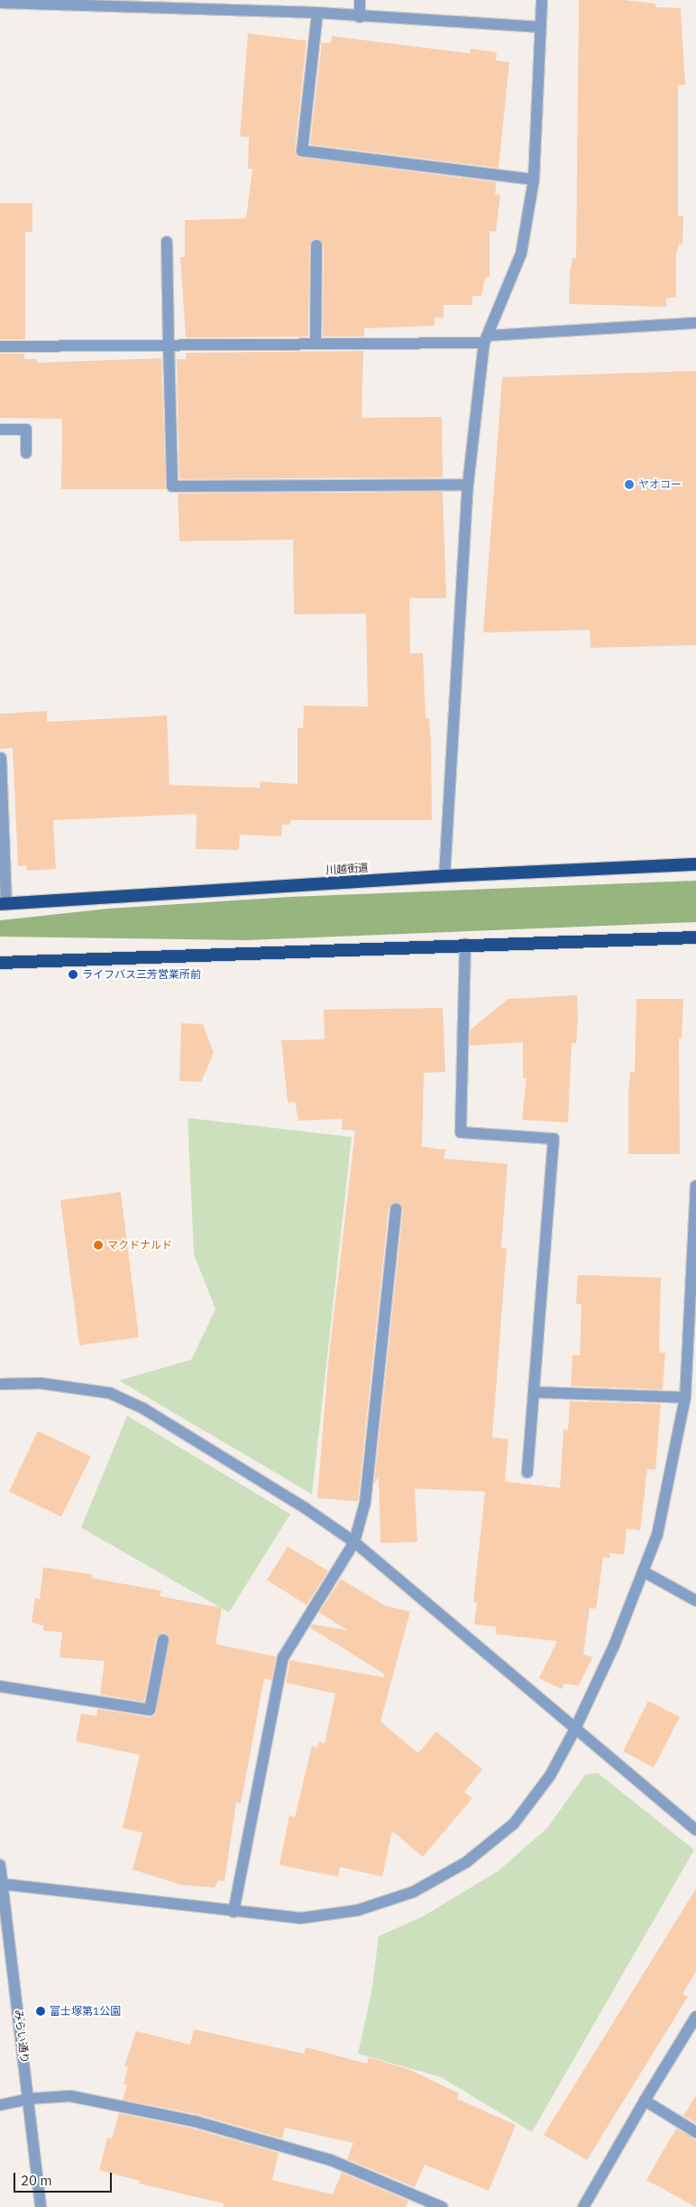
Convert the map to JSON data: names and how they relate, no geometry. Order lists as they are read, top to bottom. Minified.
{"streets":{"highway":["川越街道"],"street":["みらい通り"]},"places":["ヤオコー","ライフバス三芳営業所前","マクドナルド","富士塚第1公園"],"scale_bar":"20 m"}
